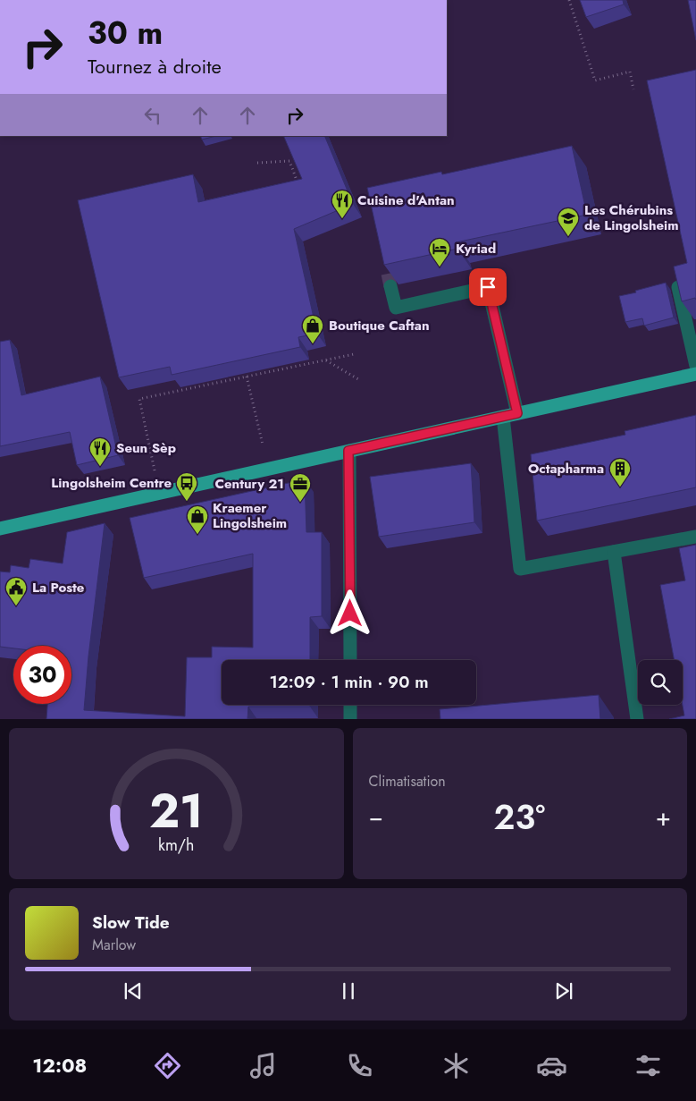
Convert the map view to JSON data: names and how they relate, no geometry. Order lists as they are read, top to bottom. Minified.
{"places":{"restaurant":["Cuisine d'Antan","Seun Sèp"],"school or university":["Les Chérubins de Lingolsheim"],"hotel":["Kyriad"],"shop":["Boutique Caftan","Kraemer Lingolsheim"],"building":["Octapharma"],"bus stop":["Lingolsheim Centre"],"office":["Century 21"],"public building":["La Poste"]},"page":{"turn":["30 m","Tournez à droite"],"limit":"30","trip":"12:09 · 1 min · 90 m","tile":"Climatisation","heat":["−","23°","+"],"song":["Slow Tide","Marlow"],"tabs":"12:08","gauge":["21","km/h"]}}
